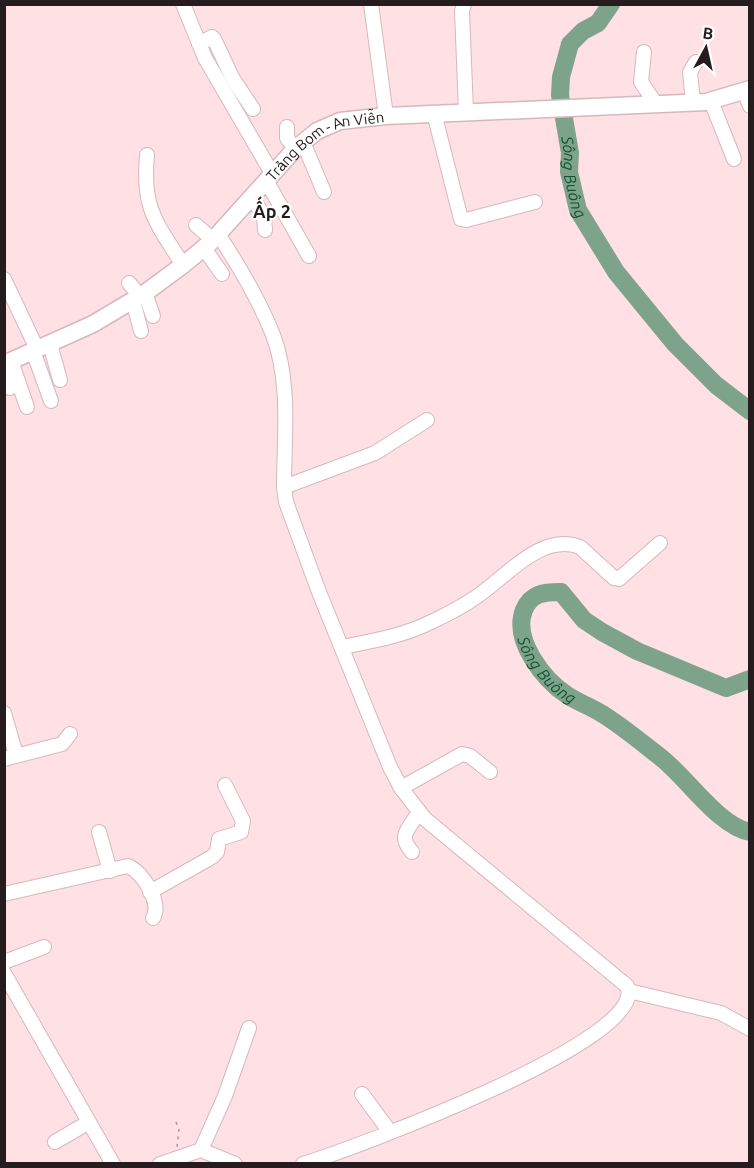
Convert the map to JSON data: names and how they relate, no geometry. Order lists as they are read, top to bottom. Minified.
{"streets":{"main road":["Trảng Bom - An Viễn"]},"districts":["Ấp 2"],"water":["Sông Buông"],"north":"top"}
